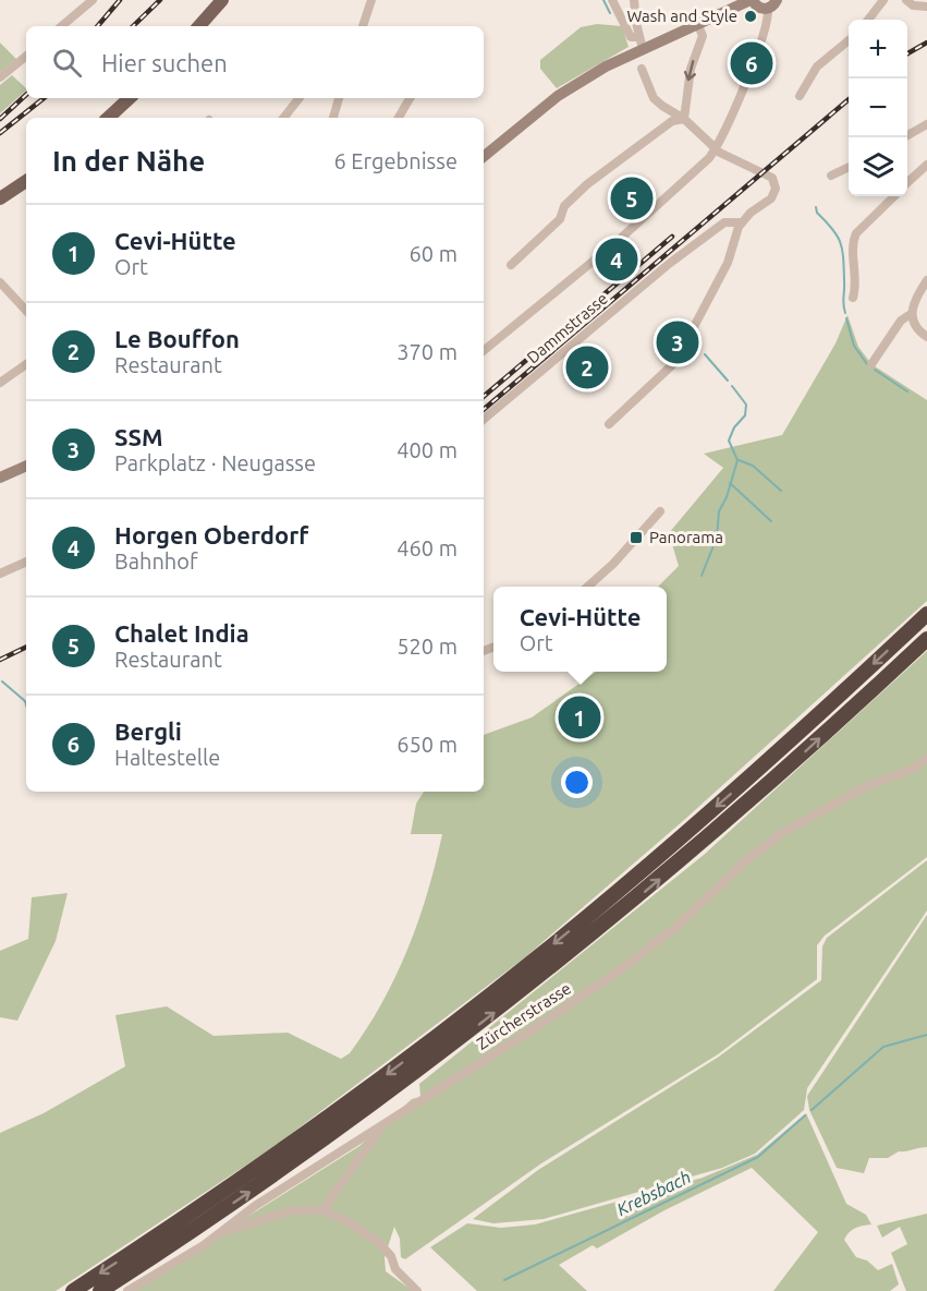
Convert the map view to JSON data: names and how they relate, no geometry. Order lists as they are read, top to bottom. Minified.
{"streets":{"street":["Dammstrasse","Zürcherstrasse"]},"water":["Krebsbach"],"places":{"other":["Wash and Style"],"transit":["Panorama"]},"page":{"map_buttons":["+","−"],"search":"Hier suchen","pins":["6","5","4","3","2","1"],"heading":["In der Nähe","6 Ergebnisse"],"list":[{"mark":"1","name":"Cevi-Hütte","note":"Ort","value":"60 m"},{"mark":"2","name":"Le Bouffon","note":"Restaurant","value":"370 m"},{"mark":"3","name":"SSM","note":"Parkplatz · Neugasse","value":"400 m"},{"mark":"4","name":"Horgen Oberdorf","note":"Bahnhof","value":"460 m"},{"mark":"5","name":"Chalet India","note":"Restaurant","value":"520 m"},{"mark":"6","name":"Bergli","note":"Haltestelle","value":"650 m"}],"popup":["Cevi-Hütte","Ort"]}}
